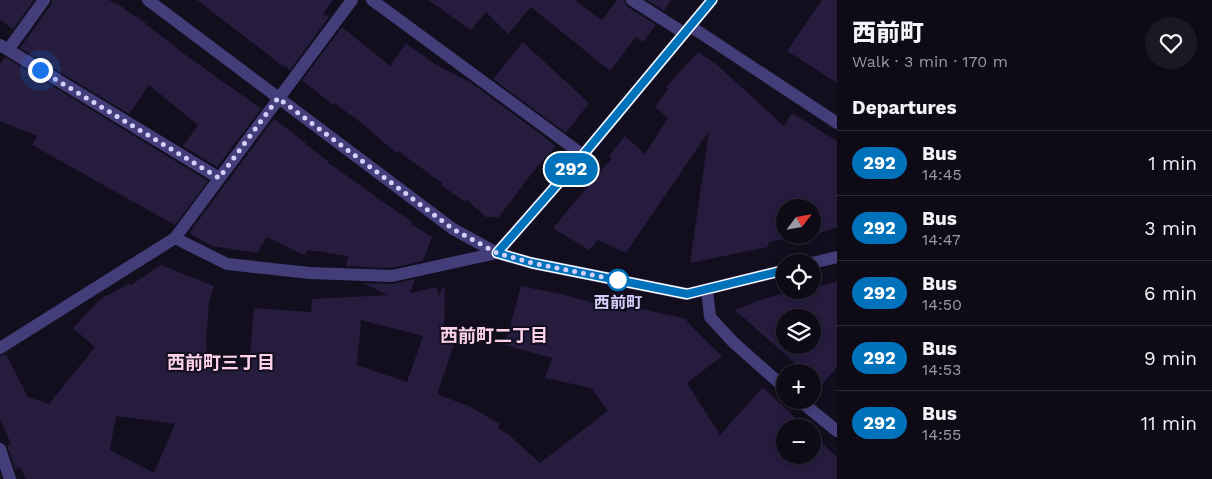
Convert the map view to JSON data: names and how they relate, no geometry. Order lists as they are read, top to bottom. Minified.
{"districts":["西前町二丁目","西前町三丁目"],"places":["西前町"],"lines":["bus line 292"],"north":"top right","page":{"on_map":"292","heading":[["西前町","Walk · 3 min · 170 m"],"Departures"],"list":[{"mark":"292","name":"Bus","note":"14:45","value":"1 min"},{"mark":"292","name":"Bus","note":"14:47","value":"3 min"},{"mark":"292","name":"Bus","note":"14:50","value":"6 min"},{"mark":"292","name":"Bus","note":"14:53","value":"9 min"},{"mark":"292","name":"Bus","note":"14:55","value":"11 min"}],"map_buttons":["+","−"]}}
